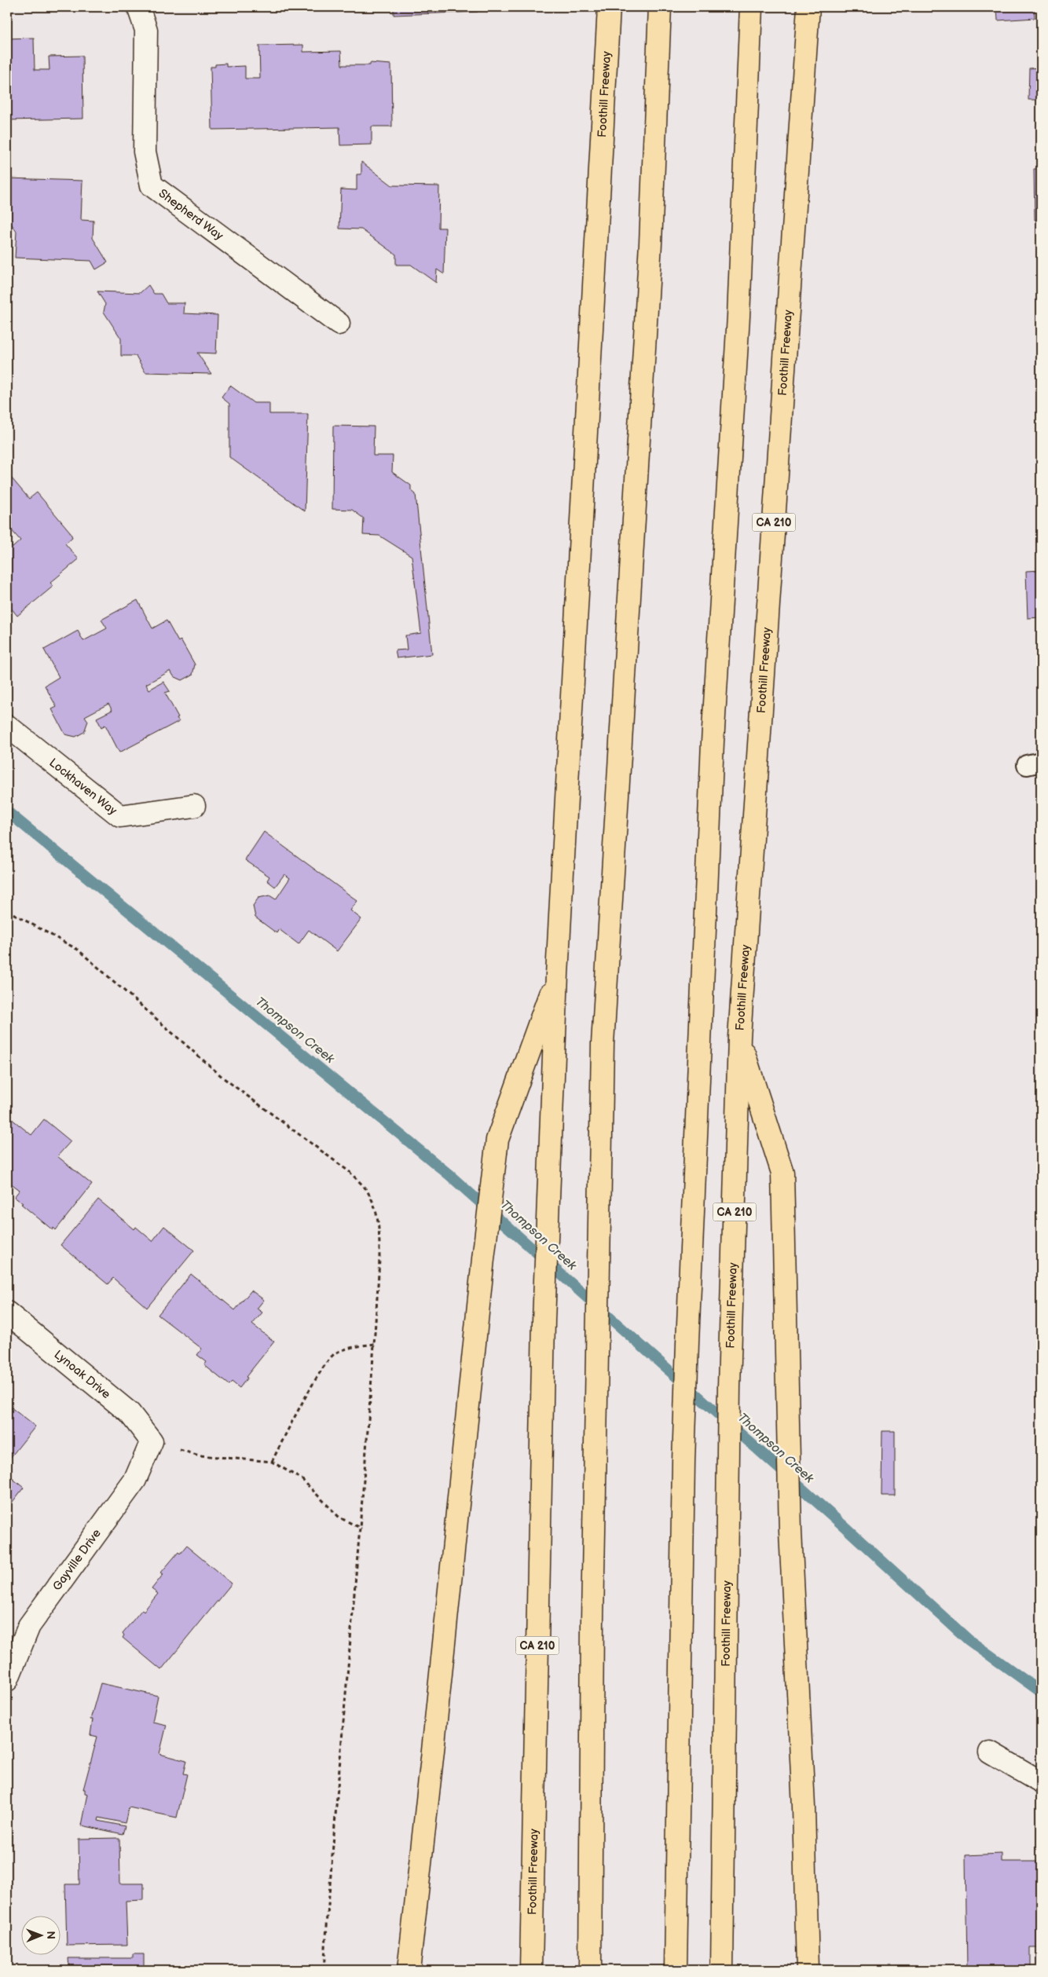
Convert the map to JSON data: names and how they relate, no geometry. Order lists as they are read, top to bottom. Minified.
{"streets":{"highway":["Foothill Freeway","CA 210"],"street":["Shepherd Way","Lockhaven Way","Lynoak Drive","Gayville Drive"]},"crossings":[["Lynoak Drive","Gayville Drive"]],"water":["Thompson Creek"],"north":"right"}
